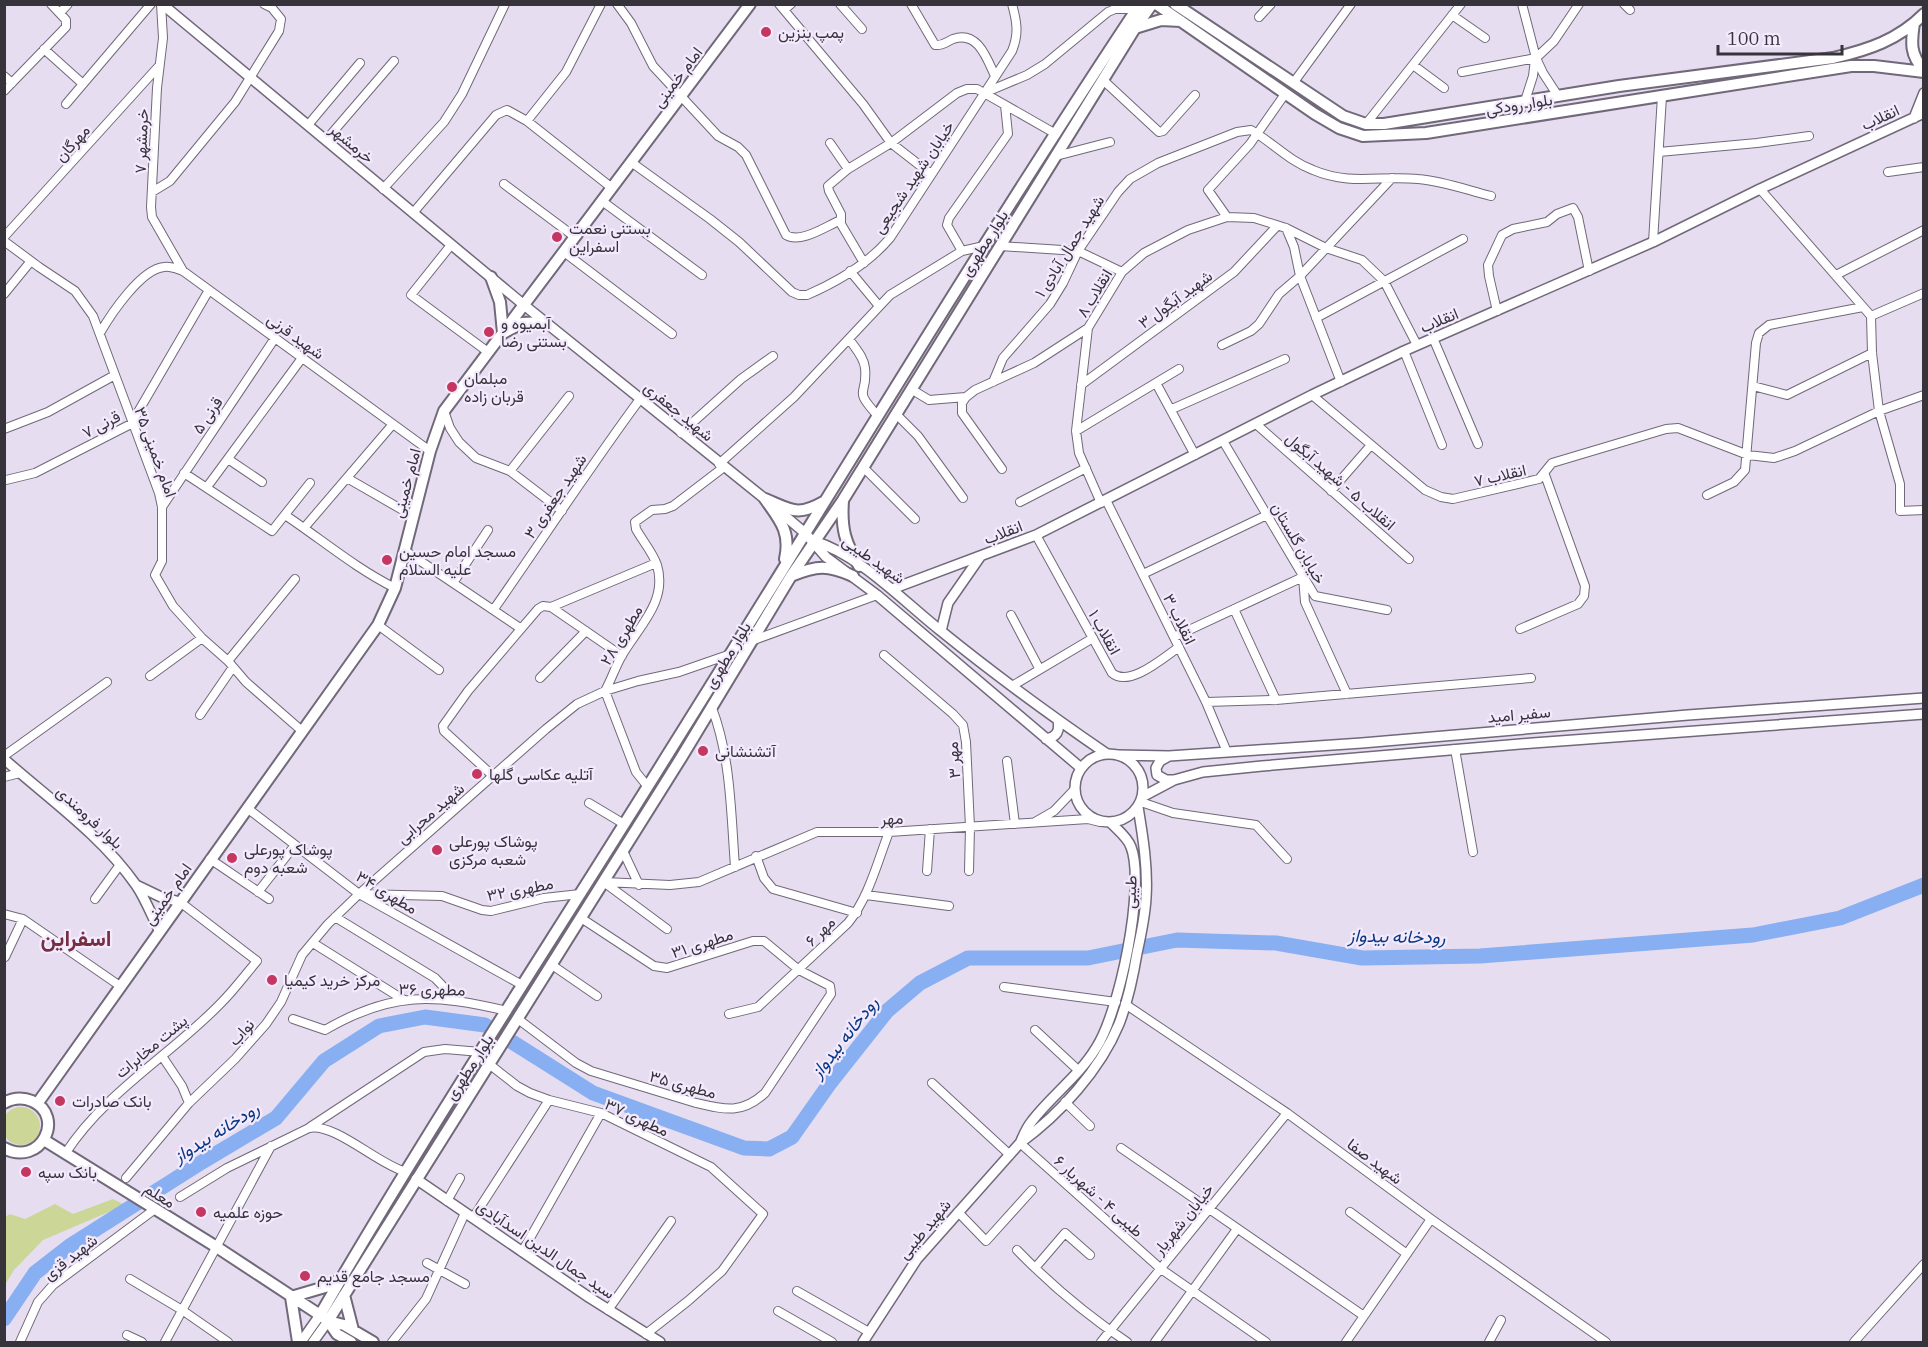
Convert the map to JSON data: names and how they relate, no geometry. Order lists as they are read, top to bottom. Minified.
{"streets":{"main road":["امام خمینی","بلوار رودکی","بلوار مطهری","معلم"],"street":["انقلاب","خرمشهر ۷","مهرگان","خرمشهر","خیابان شهید شجیعی","شهید جمال آبادی ۱","انقلاب ۸","شهید آبگول ۳","شهید قرنی","شهید جعفری","قرنی ۵","قرنی ۷","امام خمینی ۳۵","انقلاب ۷","انقلاب ۵ - شهید آبگول","شهید جعفری ۳","خیابان گلستان","شهید طیبی","انقلاب ۳","انقلاب ۱","مطهری ۲۸","سفیر امید","مهر ۳","شهید محرابی","بلوار فرومندی","مهر","مطهری ۳۲","مطهری ۳۴","طیبی","مهر ۶","مطهری ۳۱","مطهری ۳۶","نواب","پشت مخابرات","مطهری ۳۵","مطهری ۳۷","شهید صفا","طیبی ۴ - شهریار ۶","خیابان شهریار","سید جمال الدین اسدآبادی","شهید قزی"]},"crossings":[["امام خمینی","خرمشهر"],["امام خمینی","خیابان شهید شجیعی"],["امام خمینی","شهید قرنی"],["امام خمینی","شهید جعفری"],["امام خمینی","امام خمینی ۳۵"],["امام خمینی","مطهری ۳۴"],["امام خمینی","پشت مخابرات"],["بلوار رودکی","بلوار مطهری"],["انقلاب","انقلاب ۸"],["انقلاب","انقلاب ۷"],["انقلاب","انقلاب ۵ - شهید آبگول"],["انقلاب","خیابان گلستان"],["انقلاب","شهید طیبی"],["انقلاب","انقلاب ۳"],["انقلاب","انقلاب ۱"],["خرمشهر ۷","مهرگان"],["خرمشهر ۷","خرمشهر"],["خرمشهر ۷","شهید قرنی"],["مهرگان","امام خمینی ۳۵"],["خرمشهر","شهید جعفری"],["بلوار مطهری","شهید جعفری"],["بلوار مطهری","شهید طیبی"],["بلوار مطهری","مطهری ۲۸"],["بلوار مطهری","شهید محرابی"],["بلوار مطهری","مهر"],["بلوار مطهری","مطهری ۳۲"],["بلوار مطهری","مطهری ۳۴"],["بلوار مطهری","مطهری ۳۱"],["بلوار مطهری","مطهری ۳۶"],["بلوار مطهری","مطهری ۳۵"],["بلوار مطهری","مطهری ۳۷"],["بلوار مطهری","معلم"],["بلوار مطهری","سید جمال الدین اسدآبادی"],["انقلاب ۸","شهید آبگول ۳"],["انقلاب ۸","انقلاب ۳"],["شهید قرنی","قرنی ۵"],["شهید قرنی","قرنی ۷"],["شهید جعفری","شهید جعفری ۳"],["شهید جعفری","شهید طیبی"],["شهید جعفری","مطهری ۲۸"],["قرنی ۵","امام خمینی ۳۵"],["قرنی ۷","امام خمینی ۳۵"],["شهید طیبی","سفیر امید"],["شهید طیبی","مهر"],["شهید طیبی","طیبی"],["شهید طیبی","شهید صفا"],["شهید طیبی","طیبی ۴ - شهریار ۶"],["انقلاب ۳","انقلاب ۱"],["انقلاب ۳","سفیر امید"],["مطهری ۲۸","شهید محرابی"],["سفیر امید","مهر"],["سفیر امید","طیبی"],["مهر ۳","مهر"],["شهید محرابی","مطهری ۳۲"],["شهید محرابی","مطهری ۳۴"],["شهید محرابی","نواب"],["مهر","طیبی"],["مهر","مهر ۶"],["مطهری ۳۲","مطهری ۳۴"],["مطهری ۳۲","نواب"],["مطهری ۳۴","نواب"],["مهر ۶","مطهری ۳۱"],["مهر ۶","مطهری ۳۵"],["مطهری ۳۱","مطهری ۳۵"],["پشت مخابرات","معلم"],["مطهری ۳۷","سید جمال الدین اسدآبادی"],["شهید صفا","خیابان شهریار"],["معلم","شهید قزی"],["طیبی ۴ - شهریار ۶","خیابان شهریار"]],"districts":["اسفراین"],"water":["رودخانه بیدواز"],"places":["پمپ بنزین","بستنی نعمت اسفراین","آبمیوه و بستنی رضا","مبلمان قربان زاده","مسجد امام حسین علیه السلام","آتشنشانی","آتلیه عکاسی گلها","پوشاک پورعلی شعبه مرکزی","پوشاک پورعلی شعبه دوم","مرکز خرید کیمیا","بانک صادرات","بانک سپه","حوزه علمیه","مسجد جامع قدیم"],"scale_bar":"100 m"}
